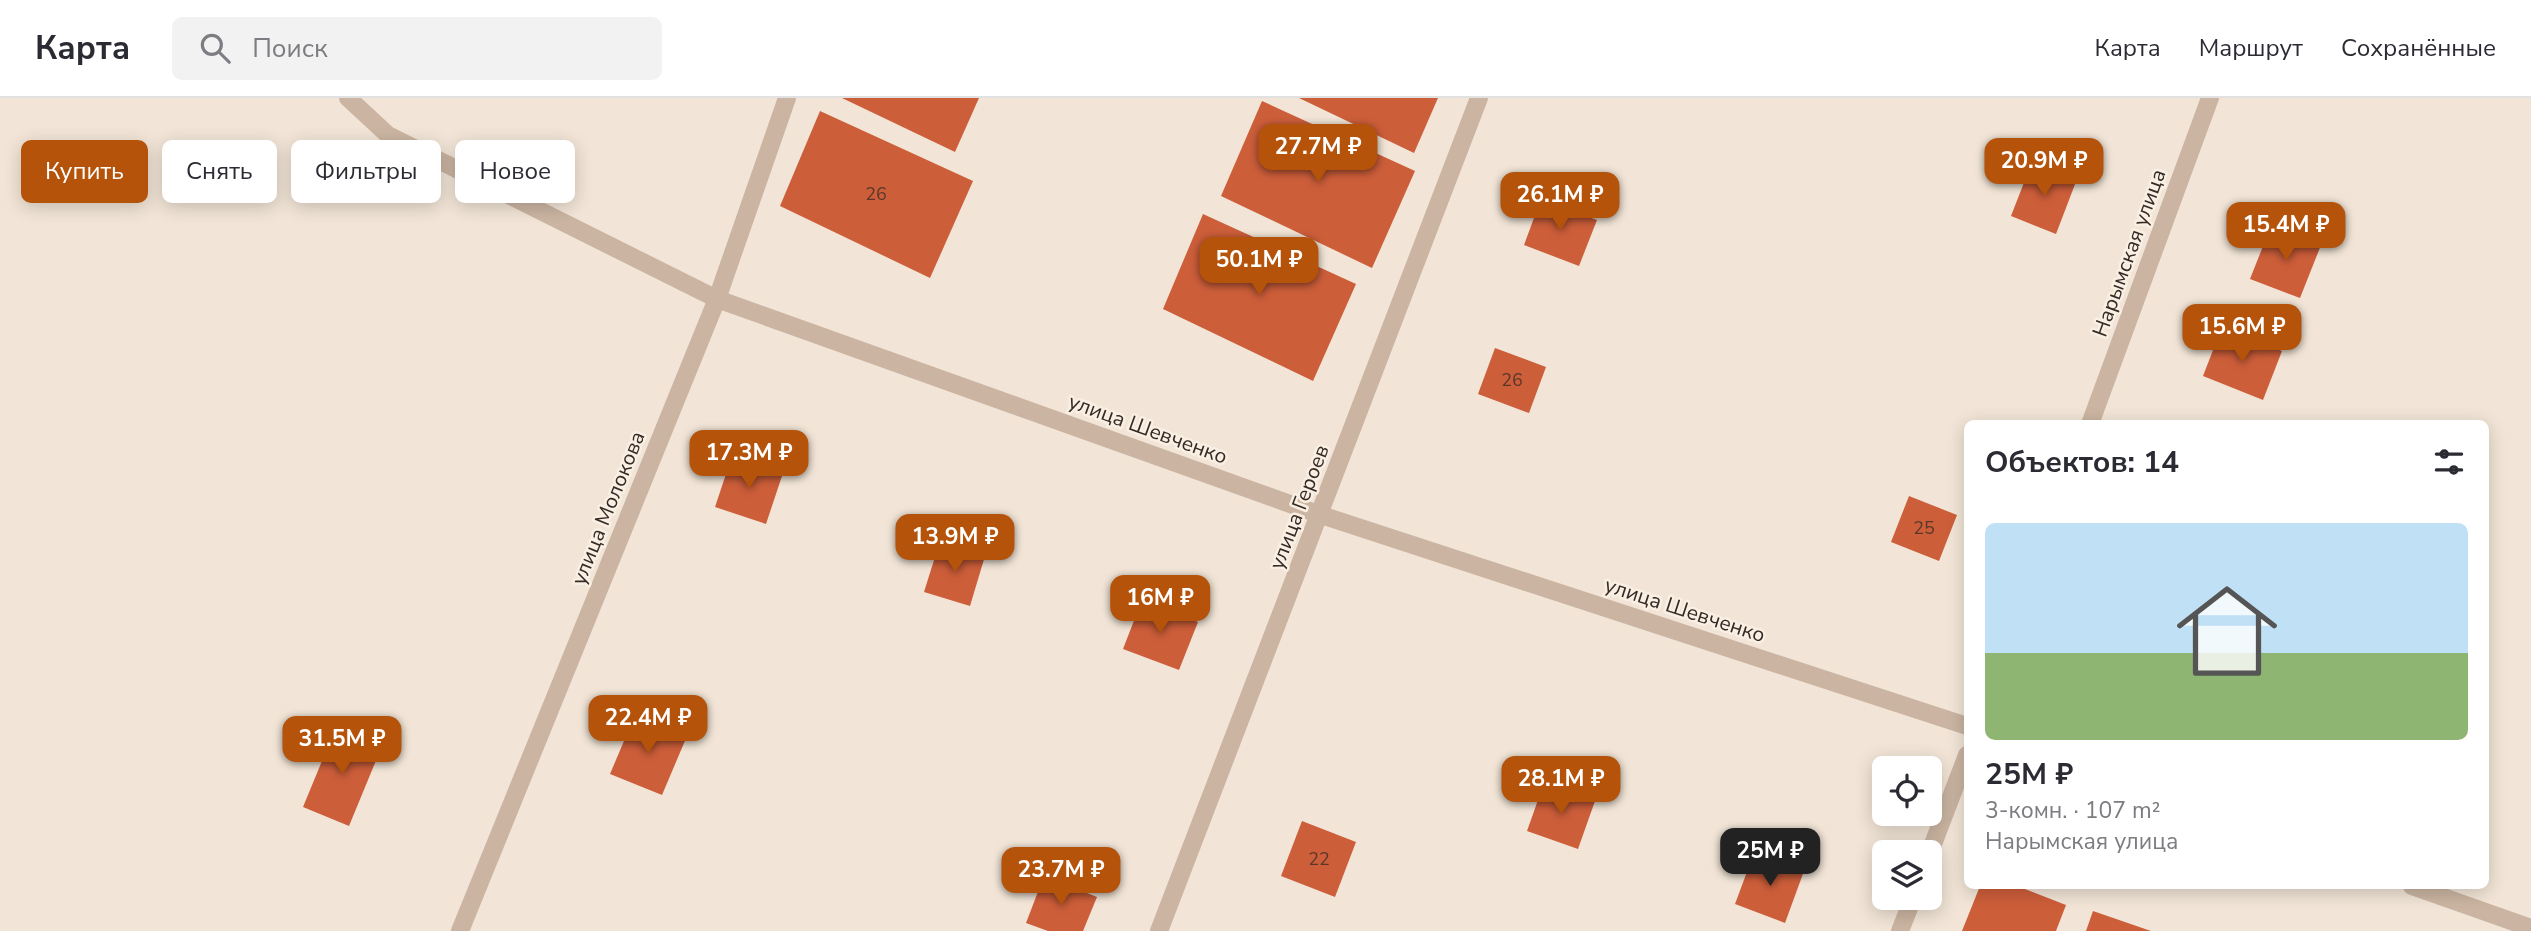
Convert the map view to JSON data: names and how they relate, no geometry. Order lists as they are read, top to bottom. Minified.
{"streets":{"street":["Нарымская улица","улица Шевченко","улица Героев","улица Молокова"]},"crossings":[["улица Шевченко","улица Героев"],["улица Шевченко","улица Молокова"]],"house_numbers":["26","26","25","22"],"page":{"header":"Карта","search":"Поиск","nav":["Карта","Маршрут","Сохранённые"],"price":["27.7M ₽","20.9M ₽","26.1M ₽","15.4M ₽","50.1M ₽","15.6M ₽","17.3M ₽","13.9M ₽","16M ₽","22.4M ₽","31.5M ₽","28.1M ₽","25M ₽","23.7M ₽"],"chip":["Купить","Снять","Фильтры","Новое"],"heading":"Объектов: 14","list":[{"name":"25M ₽","note":"3-комн. · 107 m² · Нарымская улица"}]}}
